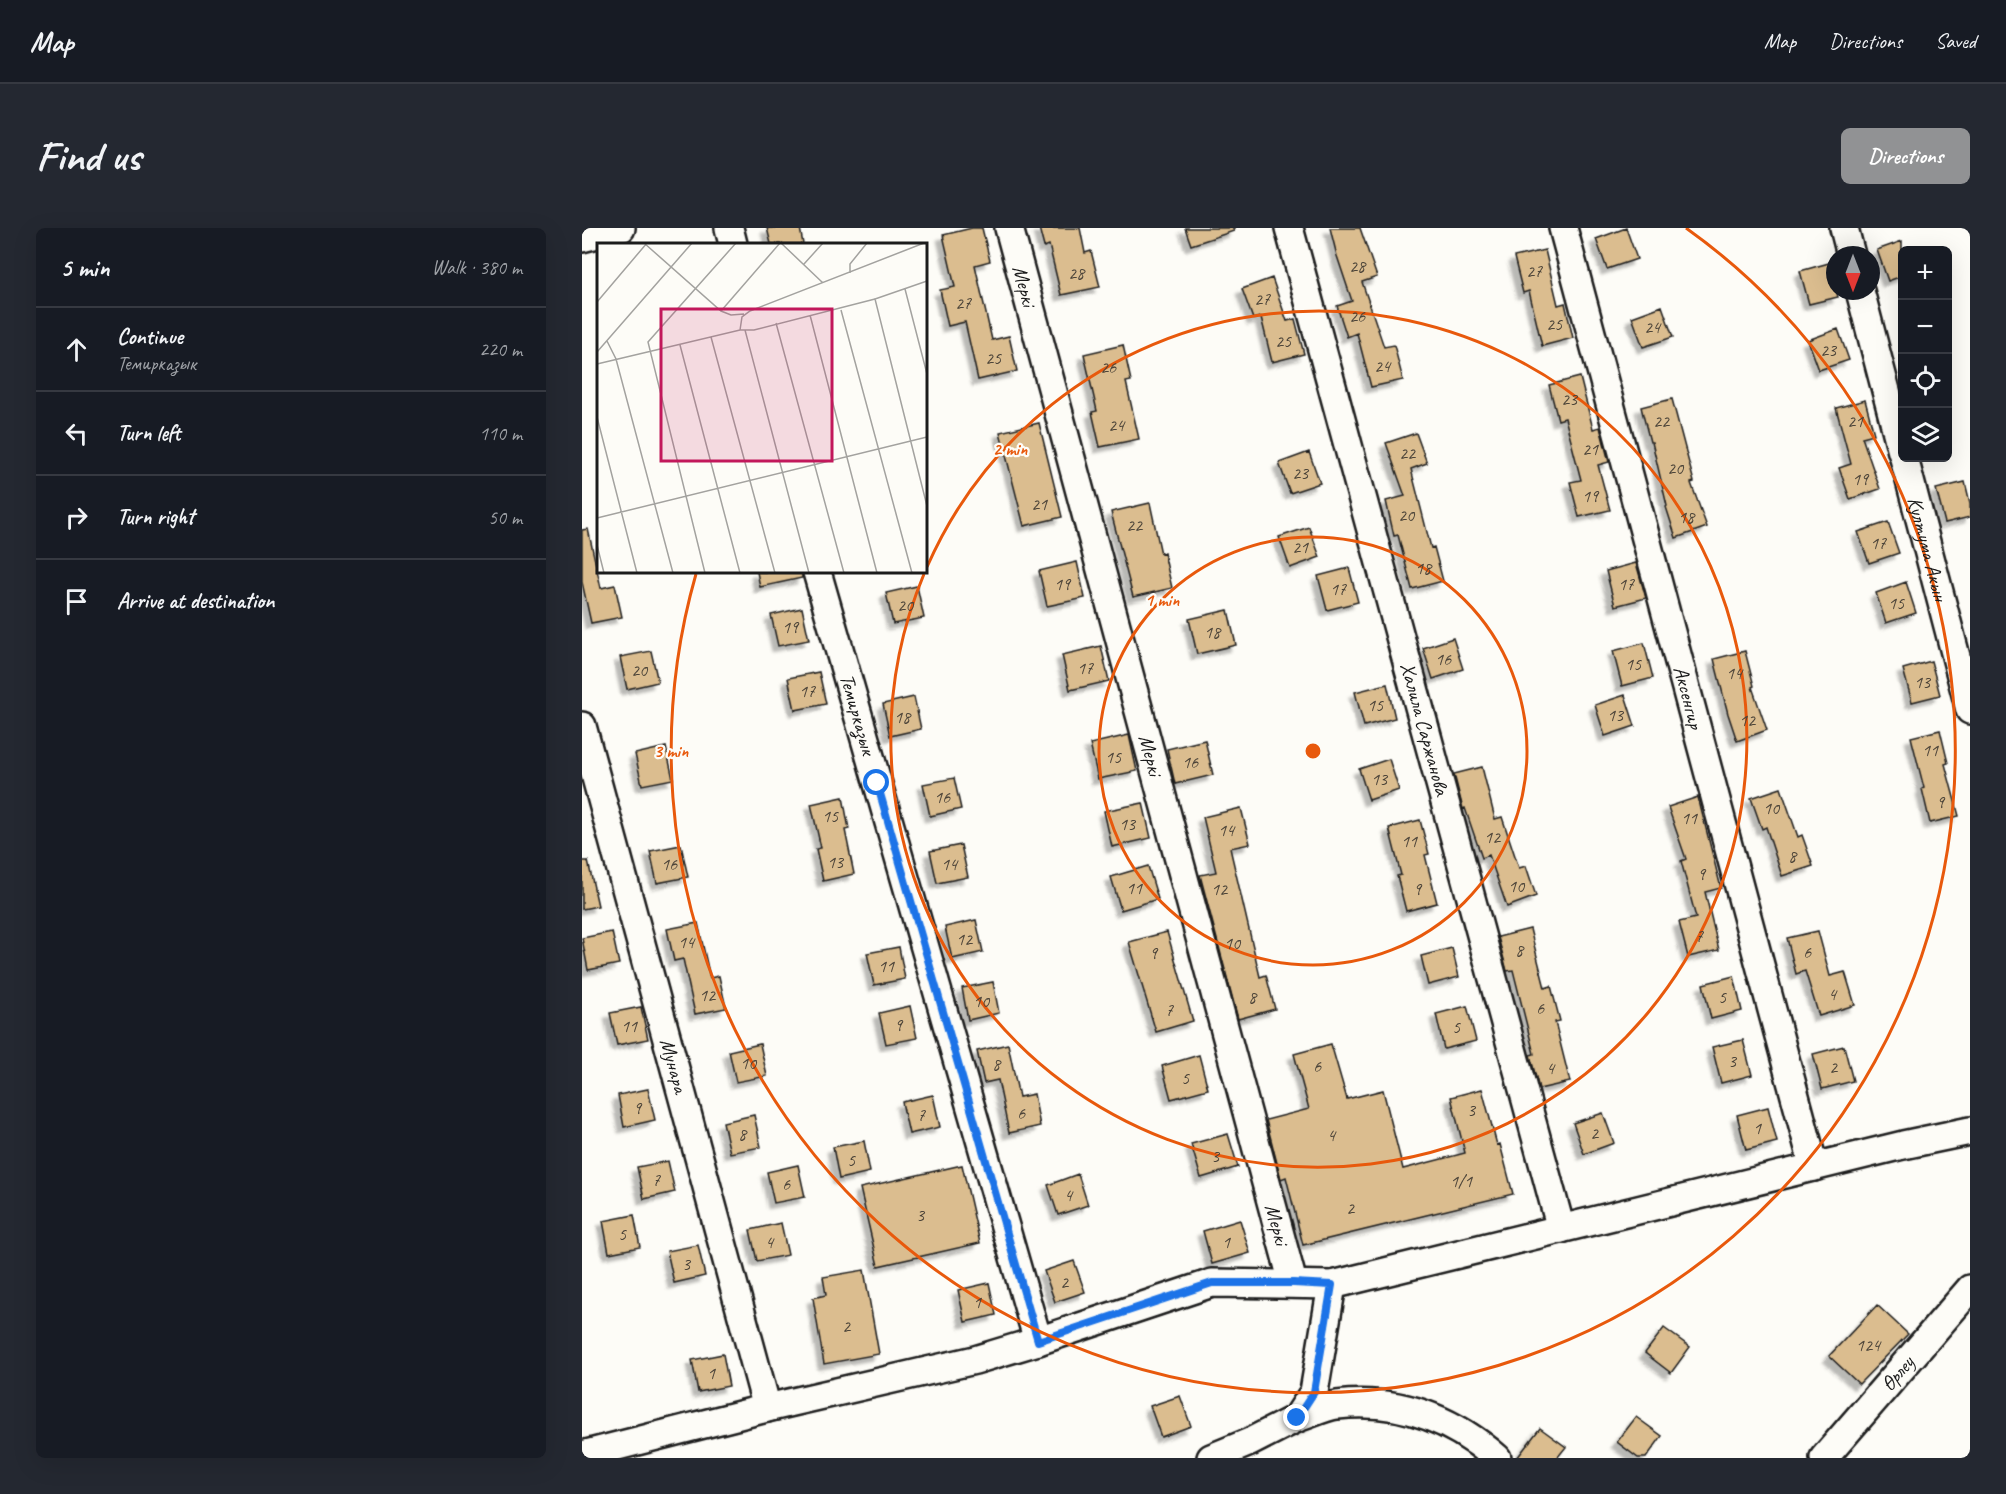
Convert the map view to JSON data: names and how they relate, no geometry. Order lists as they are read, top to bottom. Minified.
{"streets":{"street":["Меркі","Култума Акын","Аксенгир","Темирказык","Халила Саржанова","Мунара","Өрлеу"]},"house_numbers":["28","27","28","27","27","26","25","24","25","23","25","24","26","23","22","21","24","21","22","20","23","19","19","21","20","18","22","17","21","18","19","17","17","15","20","19","18","16","15","17","20","14","13","17","15","13","18","12","11","15","16","13","16","9","10","15","11","13","14","12","11","8","13","16","14","9","10","11","12","9","7","12","14","10","8","6","9","11","4","12","8","5","10","6","7","9","11","5","3","10","8","6","2","4","5","9","3","6","7","1","2","8","4","3","5","7","1/1","6","4","2","3","5","4","1","3","2","1","2","124","1"],"north":"bottom","page":{"header":"Map","nav":["Map","Directions","Saved"],"buttons":"Directions","title":"Find us","heading":["5 min","Walk · 380 m"],"map_buttons":["+","−"],"list":[["Continue","Темирказык","220 m"],["Turn left","110 m"],["Turn right","50 m"],"Arrive at destination"]},"rings":["2 min","1 min","3 min"]}
